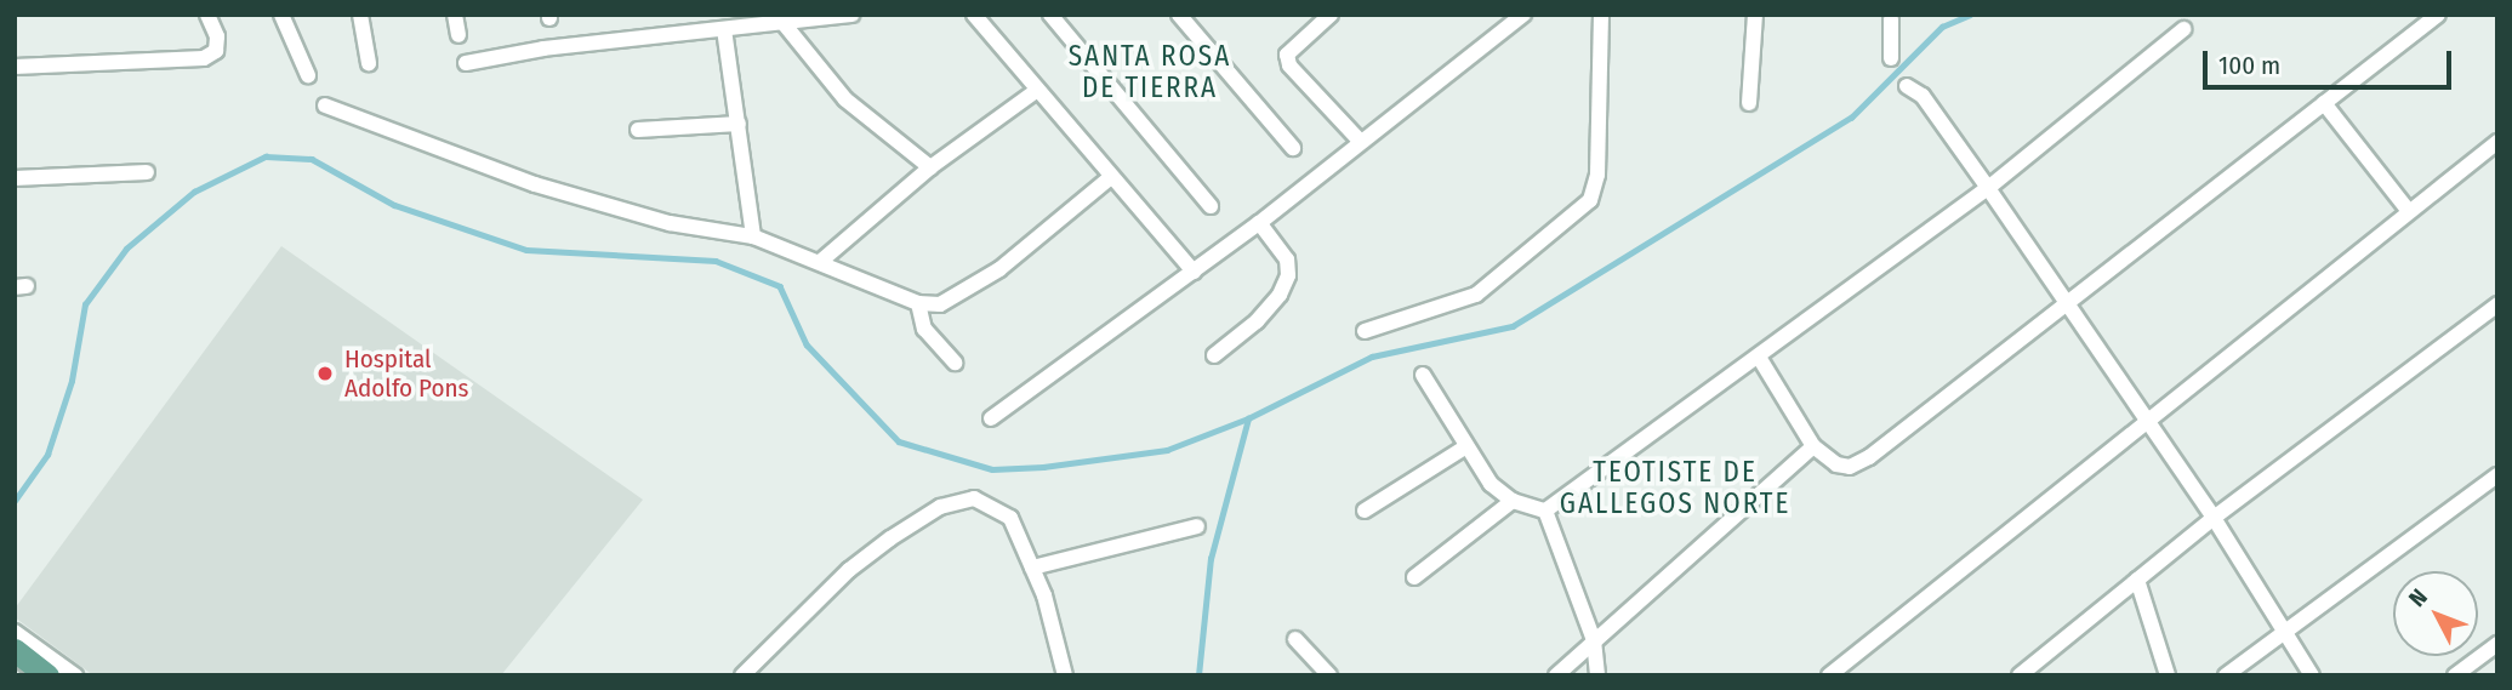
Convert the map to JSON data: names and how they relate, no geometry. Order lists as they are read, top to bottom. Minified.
{"districts":["SANTA ROSA DE TIERRA","TEOTISTE DE GALLEGOS NORTE"],"places":["Hospital Adolfo Pons"],"scale_bar":"100 m","north":"top left"}
